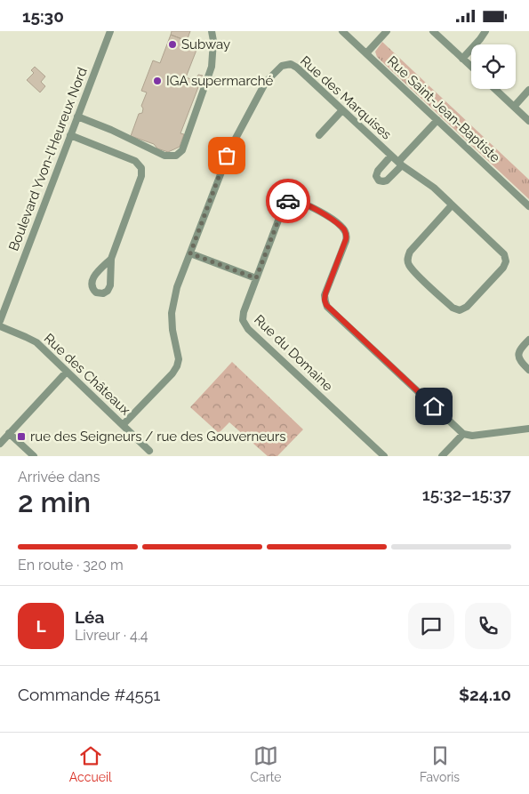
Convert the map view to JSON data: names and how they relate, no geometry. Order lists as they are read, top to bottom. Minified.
{"streets":{"street":["Rue des Marquises","Rue Saint-Jean-Baptiste","Boulevard Yvon-l'Heureux Nord","Rue du Domaine","Rue des Châteaux"]},"crossings":[["Rue des Marquises","Rue des Châteaux"]],"places":{"other":["Subway","IGA supermarché"],"transit":["rue des Seigneurs / rue des Gouverneurs"]},"page":{"status":"15:30","heading":["2 min","Arrivée dans","15:32–15:37"],"panel":["Léa","Livreur · 4.4","Commande #4551","$24.10"],"bar":"En route · 320 m","round":"L","tabs":["Accueil","Carte","Favoris"]}}
